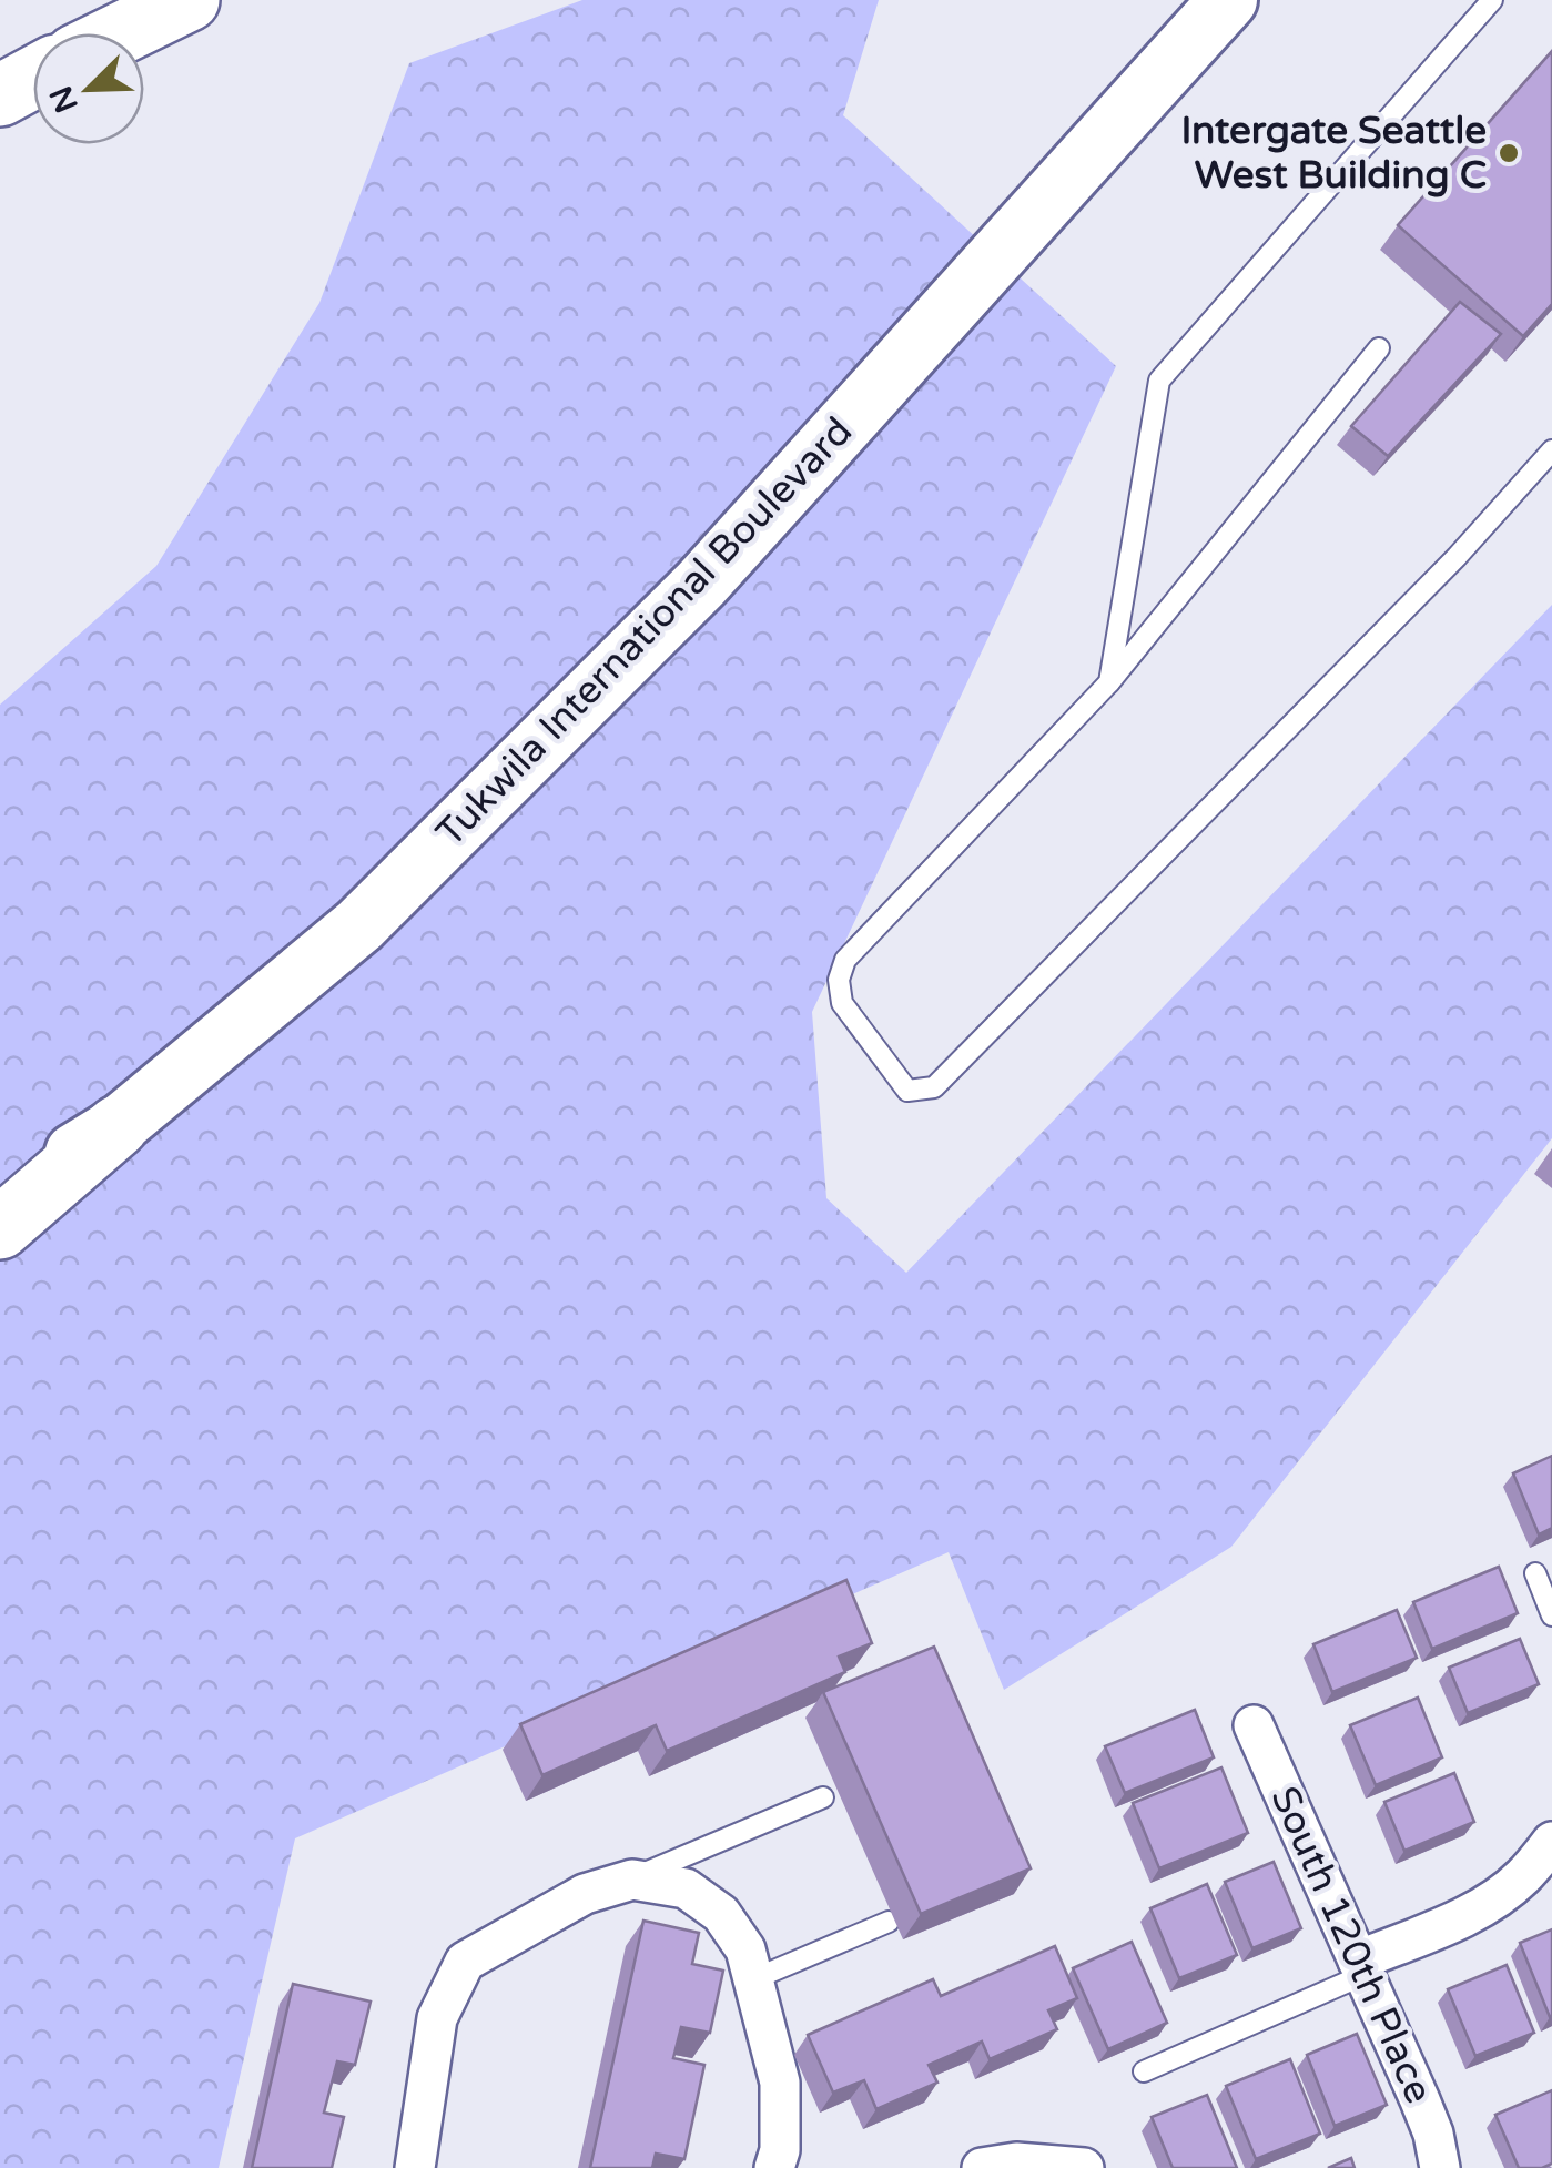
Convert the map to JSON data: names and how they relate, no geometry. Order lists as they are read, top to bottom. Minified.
{"streets":{"main road":["Tukwila International Boulevard"],"street":["South 120th Place"]},"places":["Intergate Seattle West Building C"],"north":"bottom left"}
